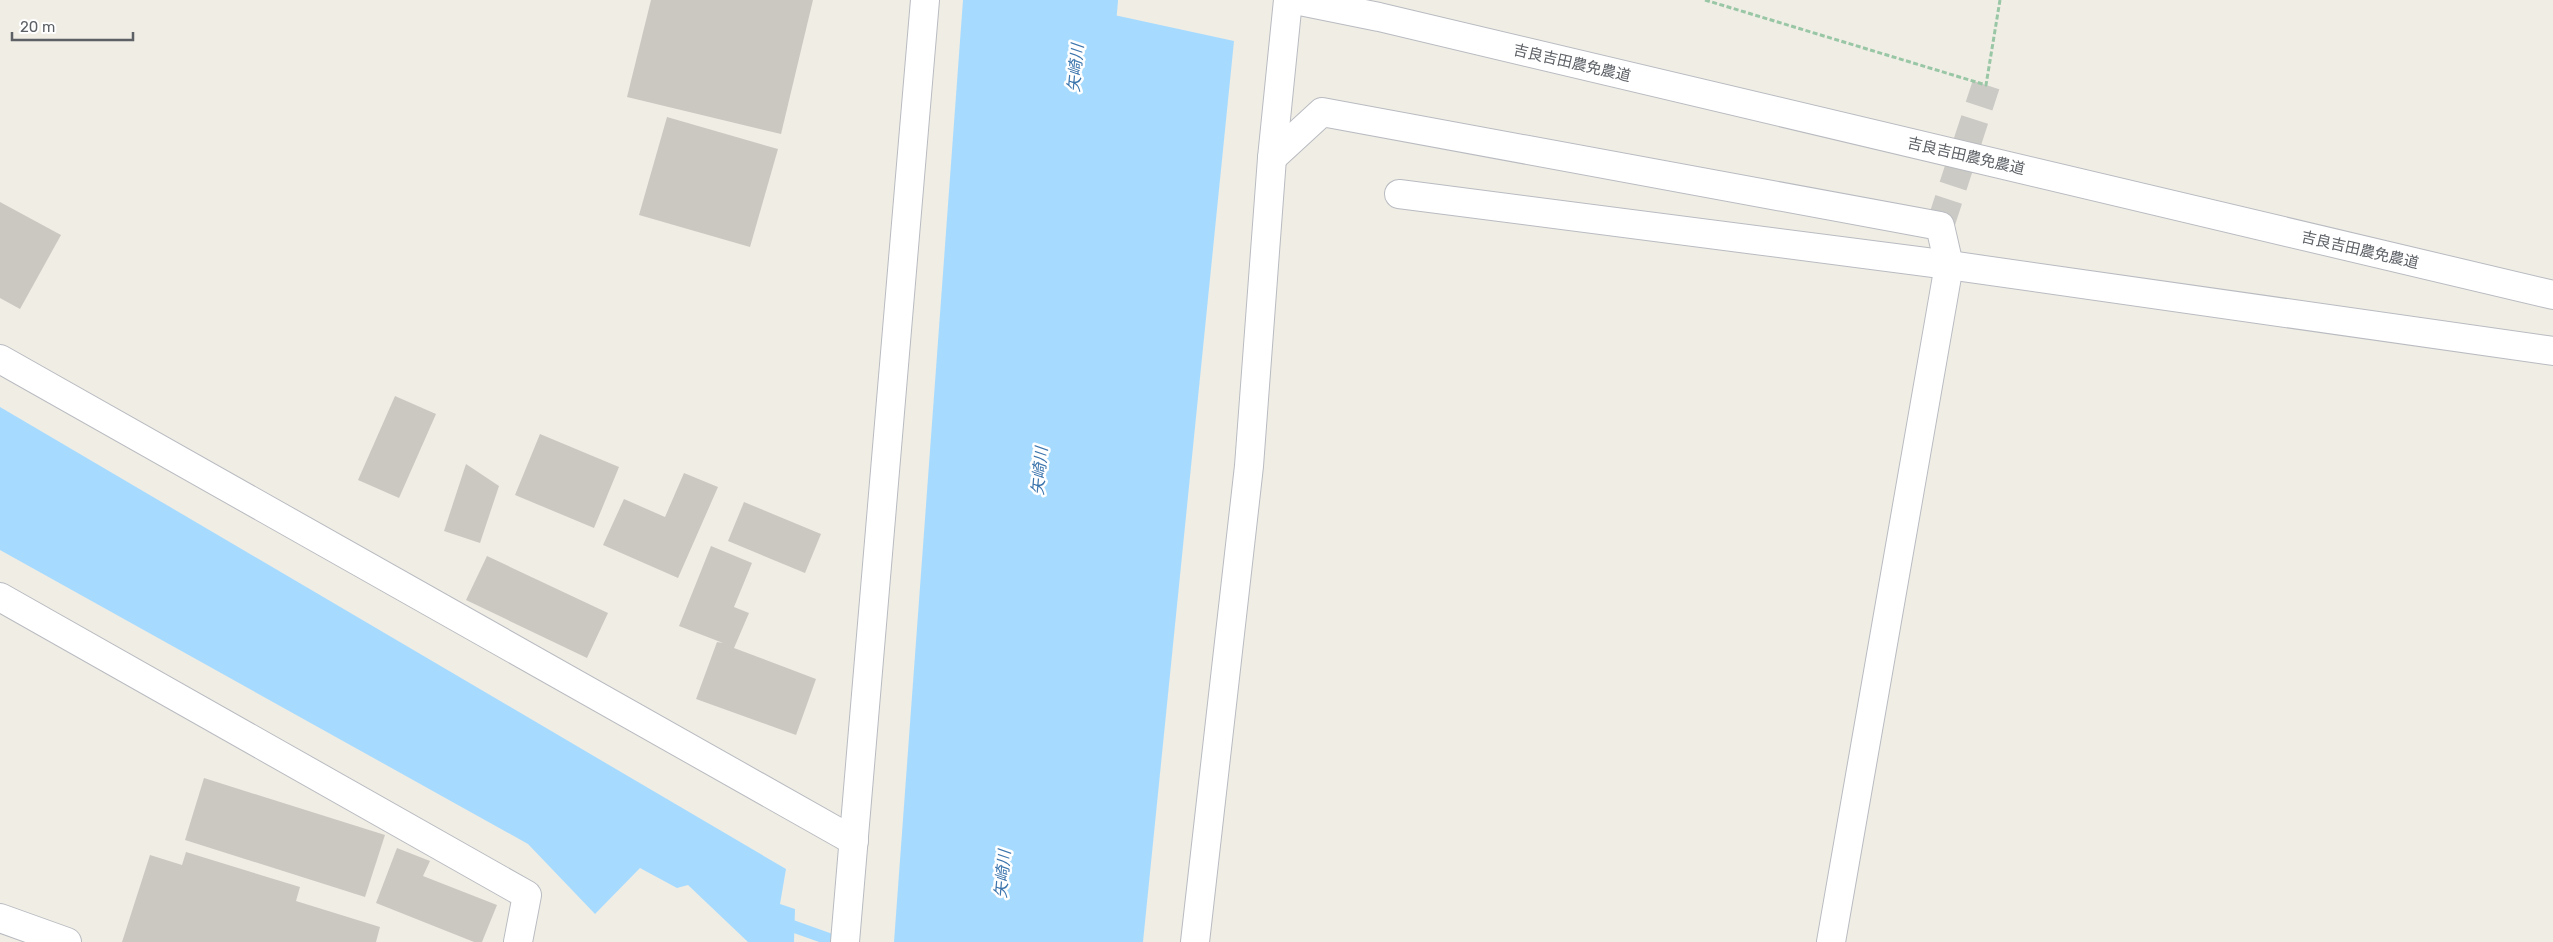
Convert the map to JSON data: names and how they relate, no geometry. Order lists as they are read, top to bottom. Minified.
{"streets":{"street":["吉良吉田農免農道"]},"water":["矢崎川"],"scale_bar":"20 m"}
